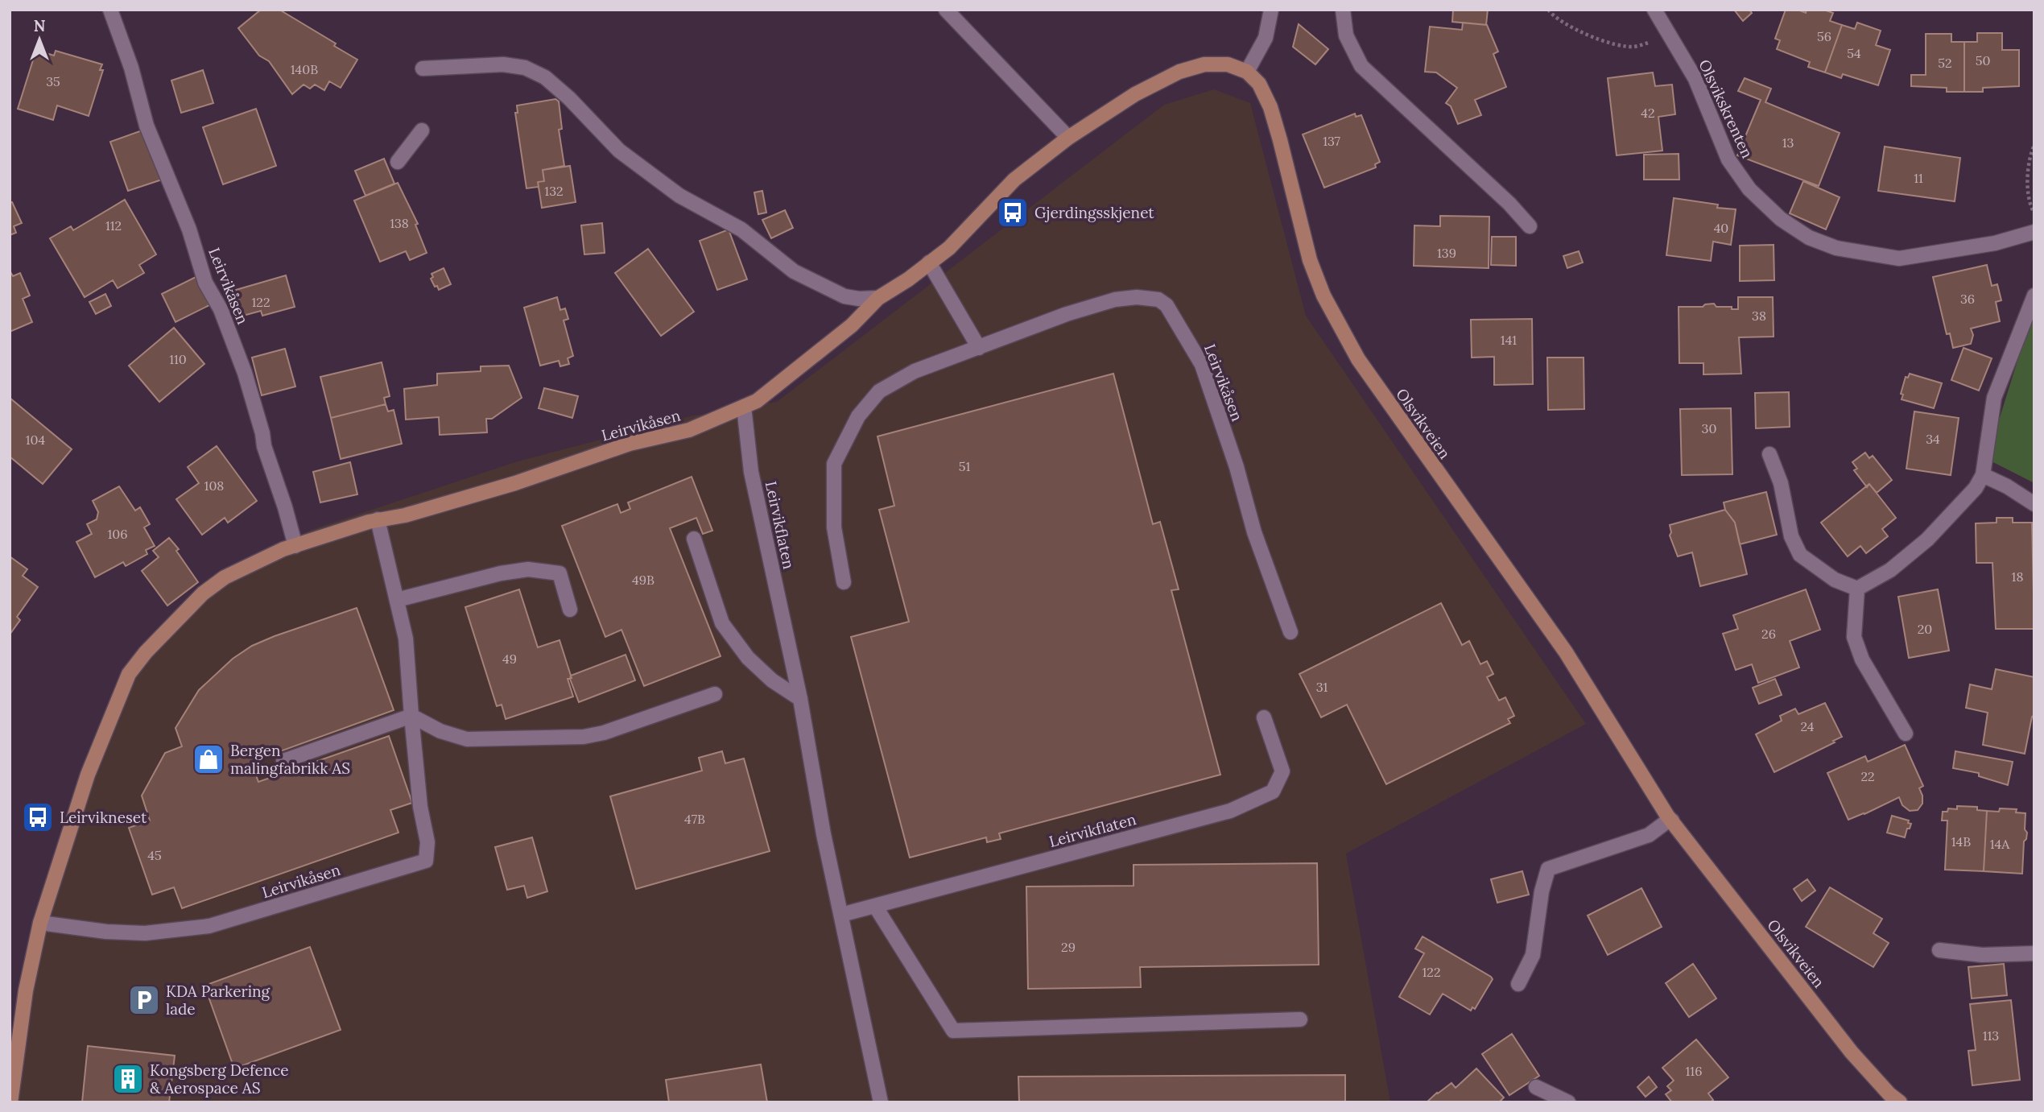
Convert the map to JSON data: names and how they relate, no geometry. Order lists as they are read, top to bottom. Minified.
{"streets":{"main road":["Leirvikåsen","Olsvikveien"],"street":["Olsvikskrenten","Leirvikflaten"]},"crossings":[["Leirvikåsen","Olsvikveien"],["Leirvikåsen","Leirvikflaten"]],"places":{"bus stop":["Gjerdingsskjenet","Leirvikneset"],"shop":["Bergen malingfabrikk AS"],"parking":["KDA Parkering lade"],"building":["Kongsberg Defence & Aerospace AS"]},"house_numbers":["56","54","50","52","140B","35","42","137","13","11","132","138","112","40","139","36","122","38","141","110","30","34","104","51","108","106","18","49B","20","26","49","31","24","22","47B","14B","14A","45","29","122","113","116"],"north":"top"}
